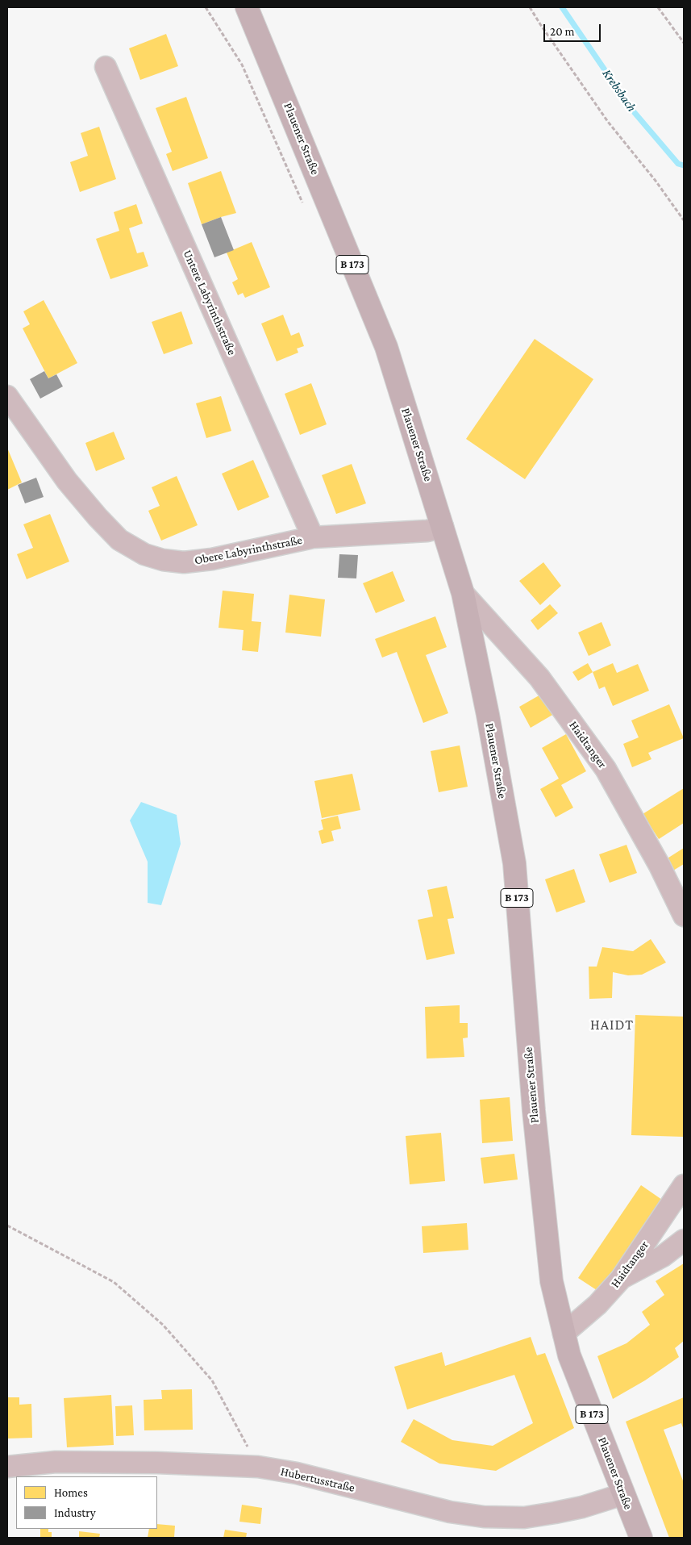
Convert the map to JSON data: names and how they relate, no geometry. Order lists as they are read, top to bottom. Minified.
{"streets":{"main road":["Plauener Straße","B 173"],"street":["Untere Labyrinthstraße","Obere Labyrinthstraße","Haidtanger","Hubertusstraße"]},"crossings":[["Plauener Straße","Obere Labyrinthstraße"],["Plauener Straße","Haidtanger"],["Plauener Straße","Hubertusstraße"],["Untere Labyrinthstraße","Obere Labyrinthstraße"]],"districts":["HAIDT"],"water":["Krebsbach"],"legend":["Homes","Industry"],"scale_bar":"20 m"}
